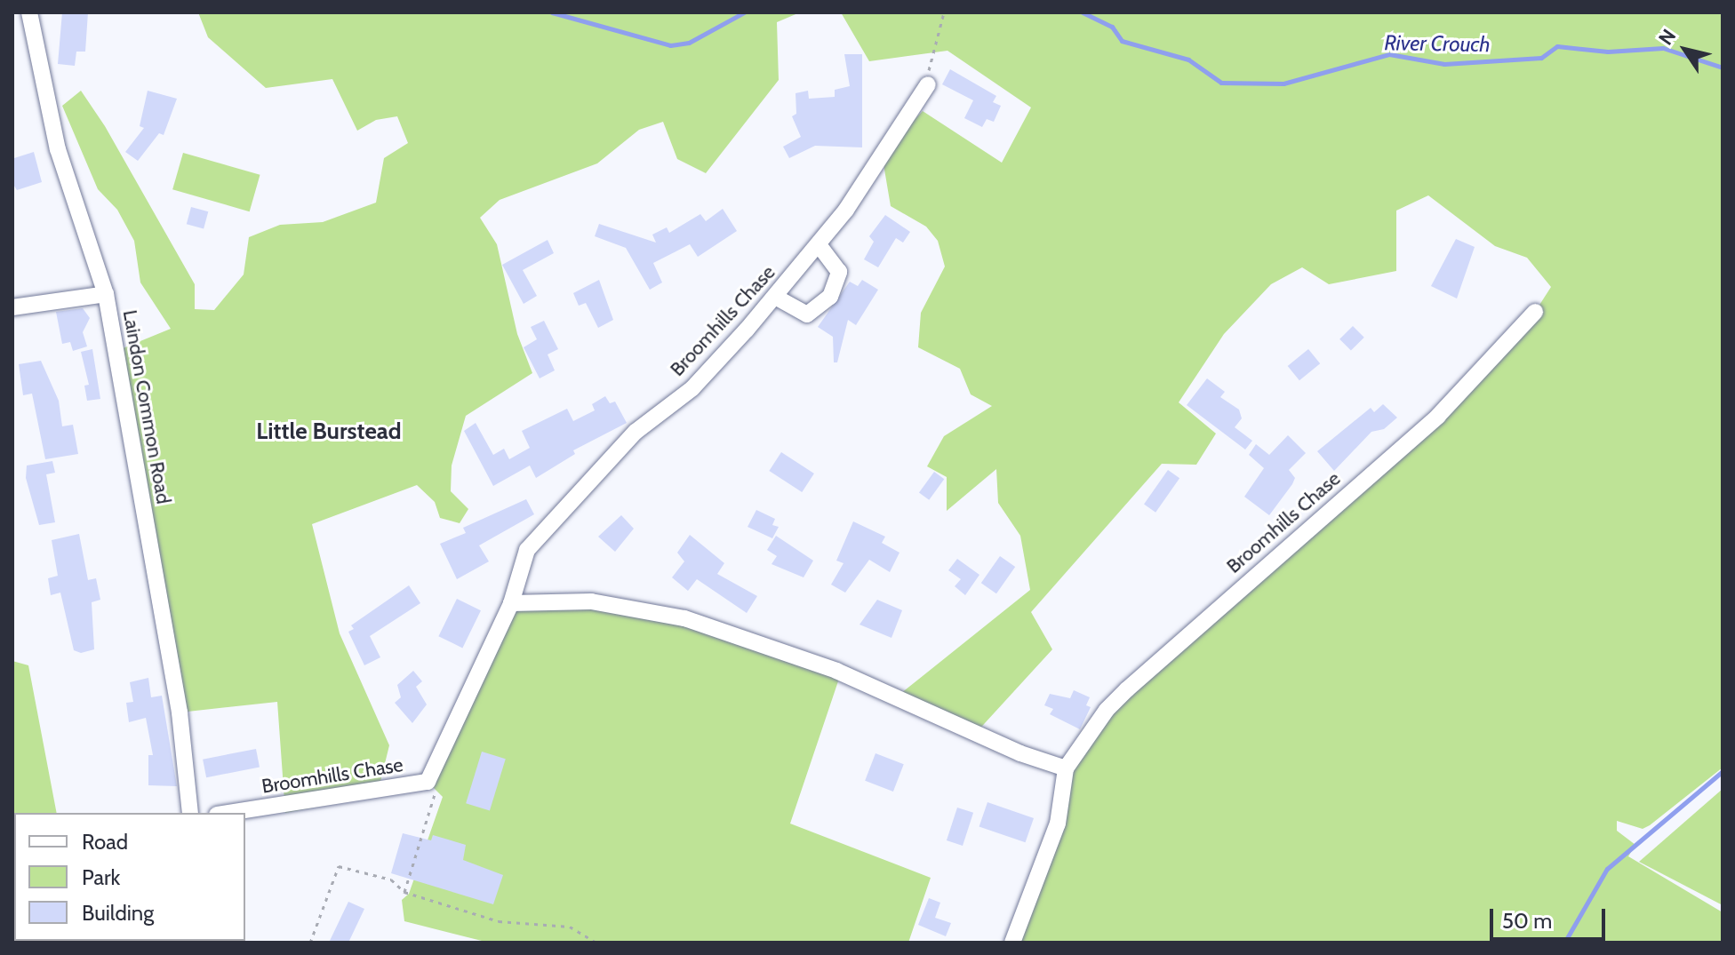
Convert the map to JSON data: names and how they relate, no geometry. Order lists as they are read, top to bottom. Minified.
{"streets":{"street":["Broomhills Chase","Laindon Common Road"]},"districts":["Little Burstead"],"water":["River Crouch"],"legend":["Road","Park","Building"],"scale_bar":"50 m","north":"top left"}
